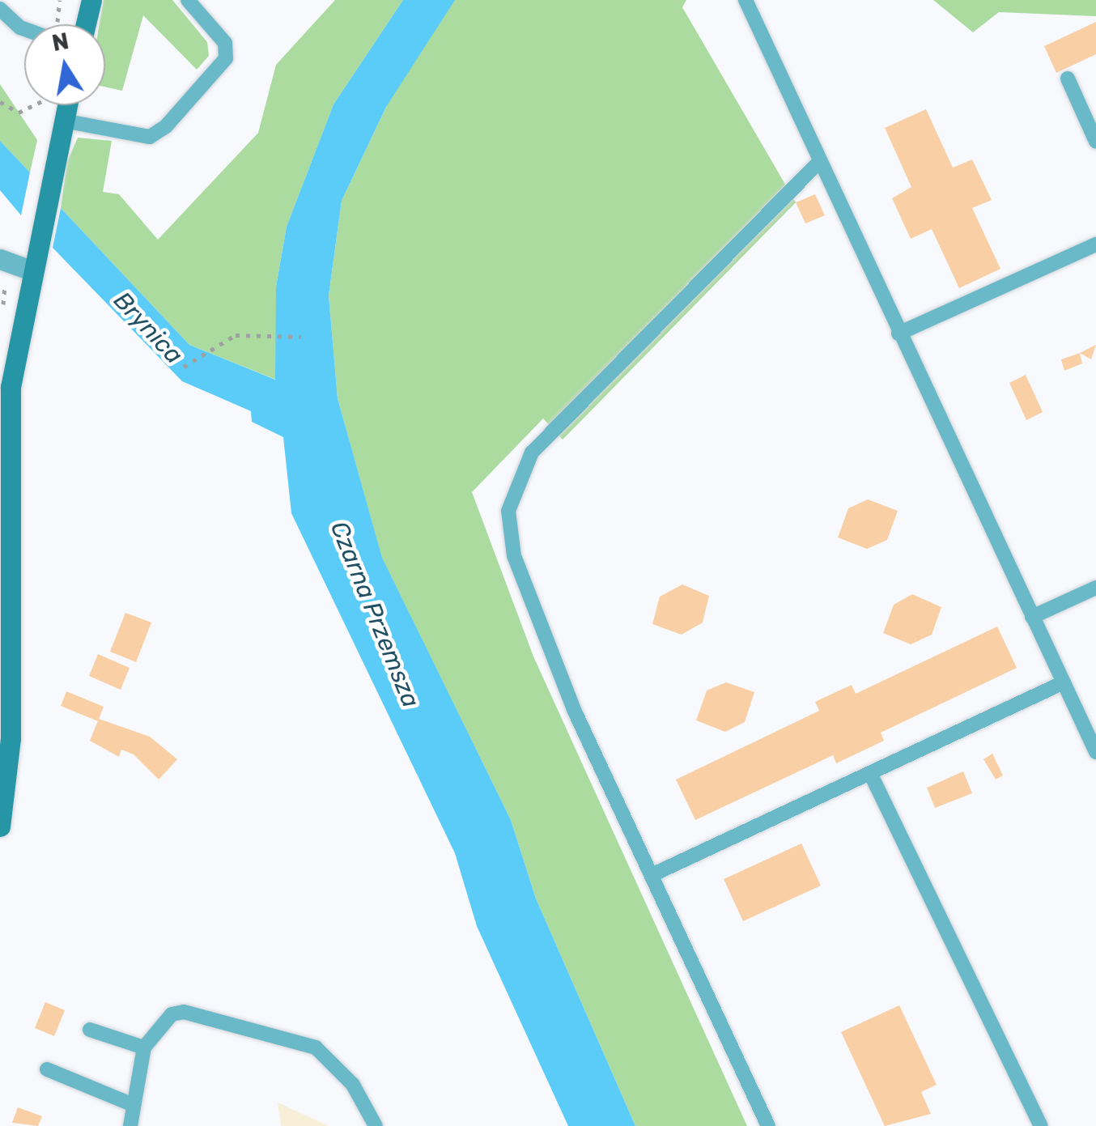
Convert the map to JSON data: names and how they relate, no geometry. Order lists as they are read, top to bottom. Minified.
{"water":["Brynica","Czarna Przemsza"],"north":"top"}
